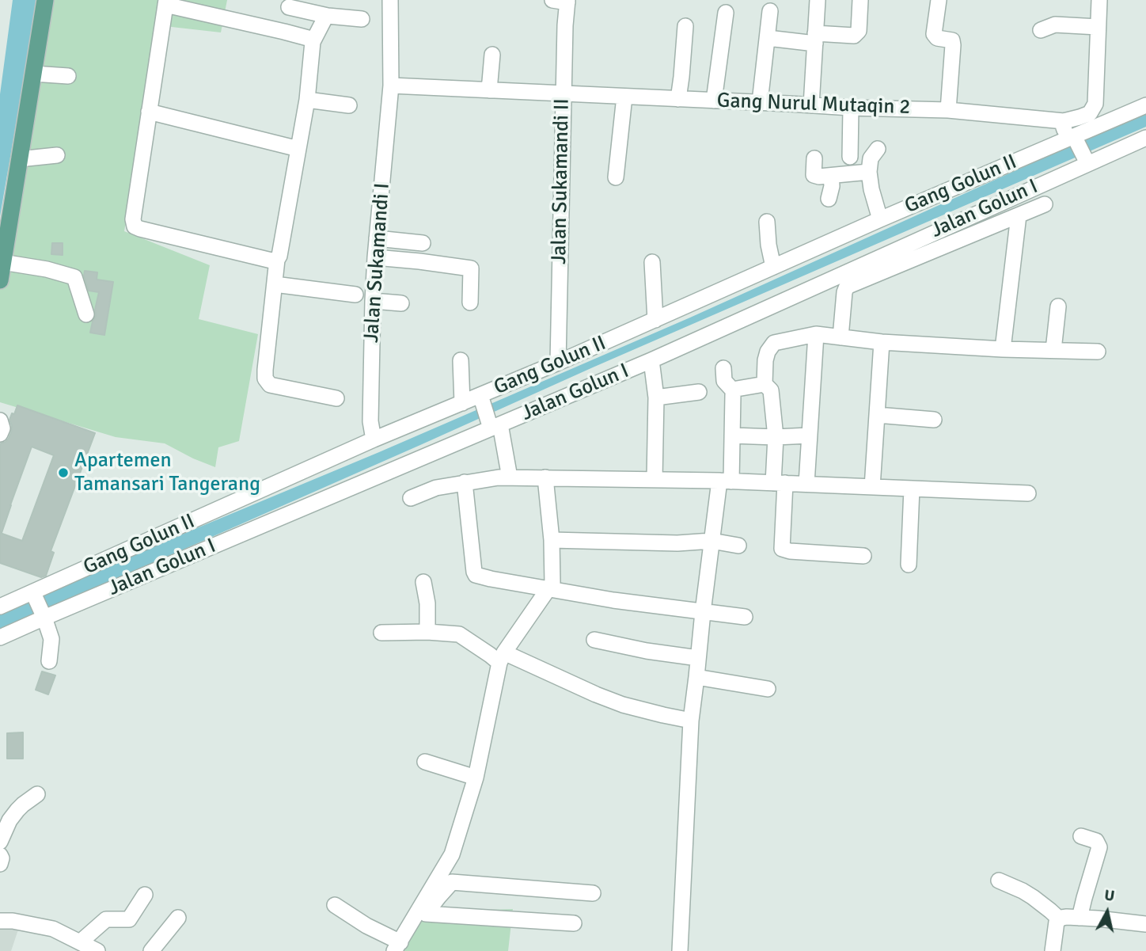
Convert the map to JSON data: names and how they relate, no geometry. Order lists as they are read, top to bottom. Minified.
{"streets":{"street":["Gang Nurul Mutaqin 2","Jalan Sukamandi II","Gang Golun II","Jalan Golun I","Jalan Sukamandi I"]},"crossings":[["Gang Nurul Mutaqin 2","Jalan Sukamandi II"],["Gang Nurul Mutaqin 2","Jalan Sukamandi I"],["Jalan Sukamandi II","Gang Golun II"],["Gang Golun II","Jalan Sukamandi I"]],"places":["Apartemen Tamansari Tangerang"],"north":"top"}
